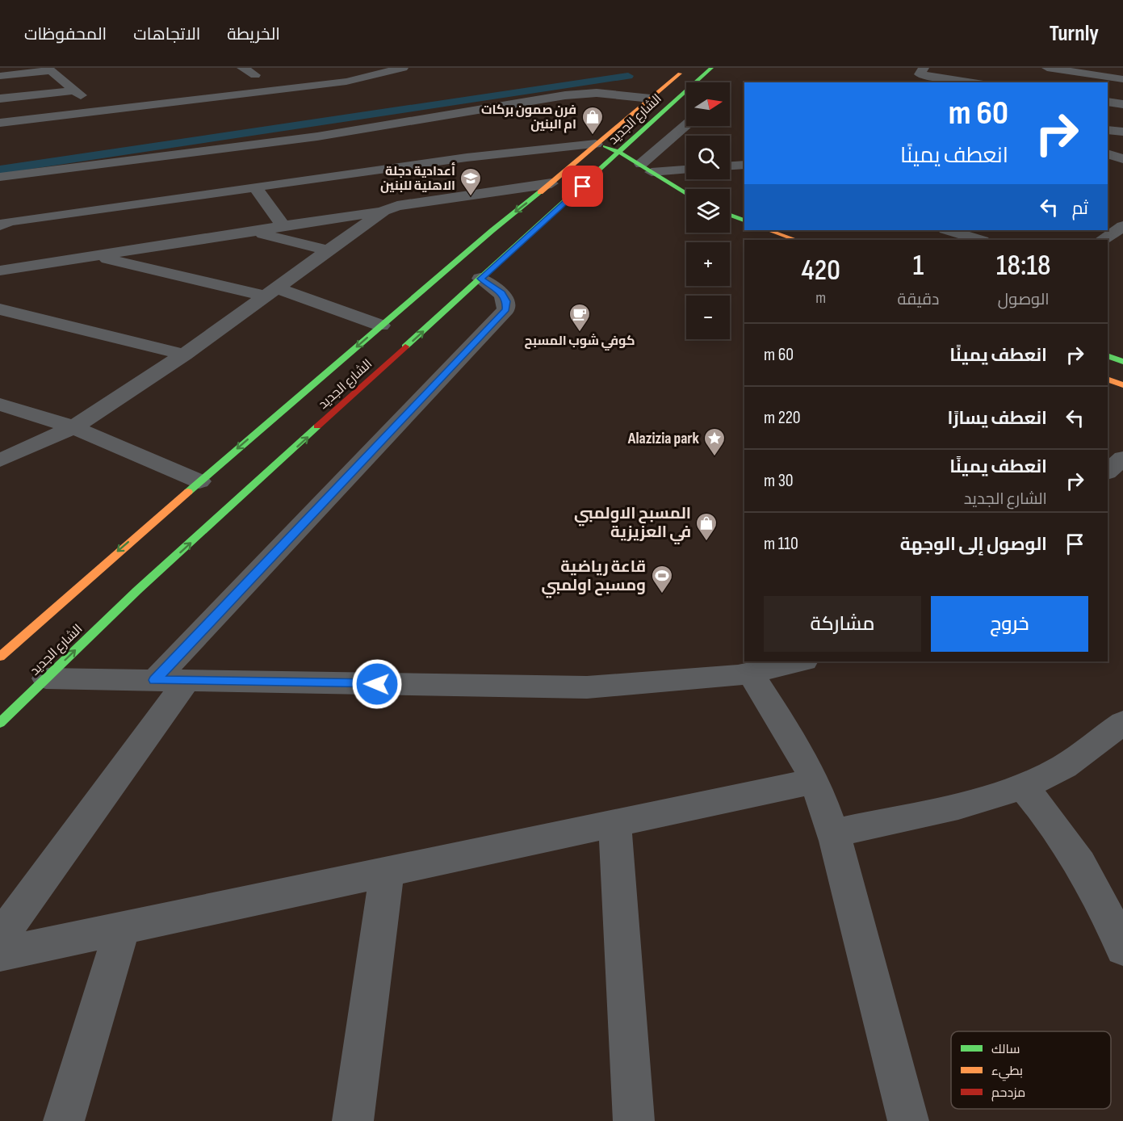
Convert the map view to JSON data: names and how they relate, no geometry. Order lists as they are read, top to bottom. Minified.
{"streets":{"main road":["الشارع الجديد"]},"places":{"shop":["فرن صمون بركات ام البنين","المسبح الاولمبي في العزيزية"],"school or university":["أعدادية دجلة الاهلية للبنين"],"cafe":["كوفي شوب المسبح"],"place":["Alazizia park"],"sports":["قاعة رياضية ومسبح اولمبي"]},"legend":["سالك","بطيء","مزدحم"],"north":"right","page":{"header":"Turnly","nav":["الخريطة","الاتجاهات","المحفوظات"],"map_buttons":["+","−"],"turn":["60 m","انعطف يمينًا"],"then":"ثم","eta":["18:18","الوصول","1","دقيقة","420","m"],"list":[{"name":"انعطف يمينًا","value":"60 m"},{"name":"انعطف يسارًا","value":"220 m"},{"name":"انعطف يمينًا","note":"الشارع الجديد","value":"30 m"},{"name":"الوصول إلى الوجهة","value":"110 m"}],"buttons":["خروج","مشاركة"]}}
